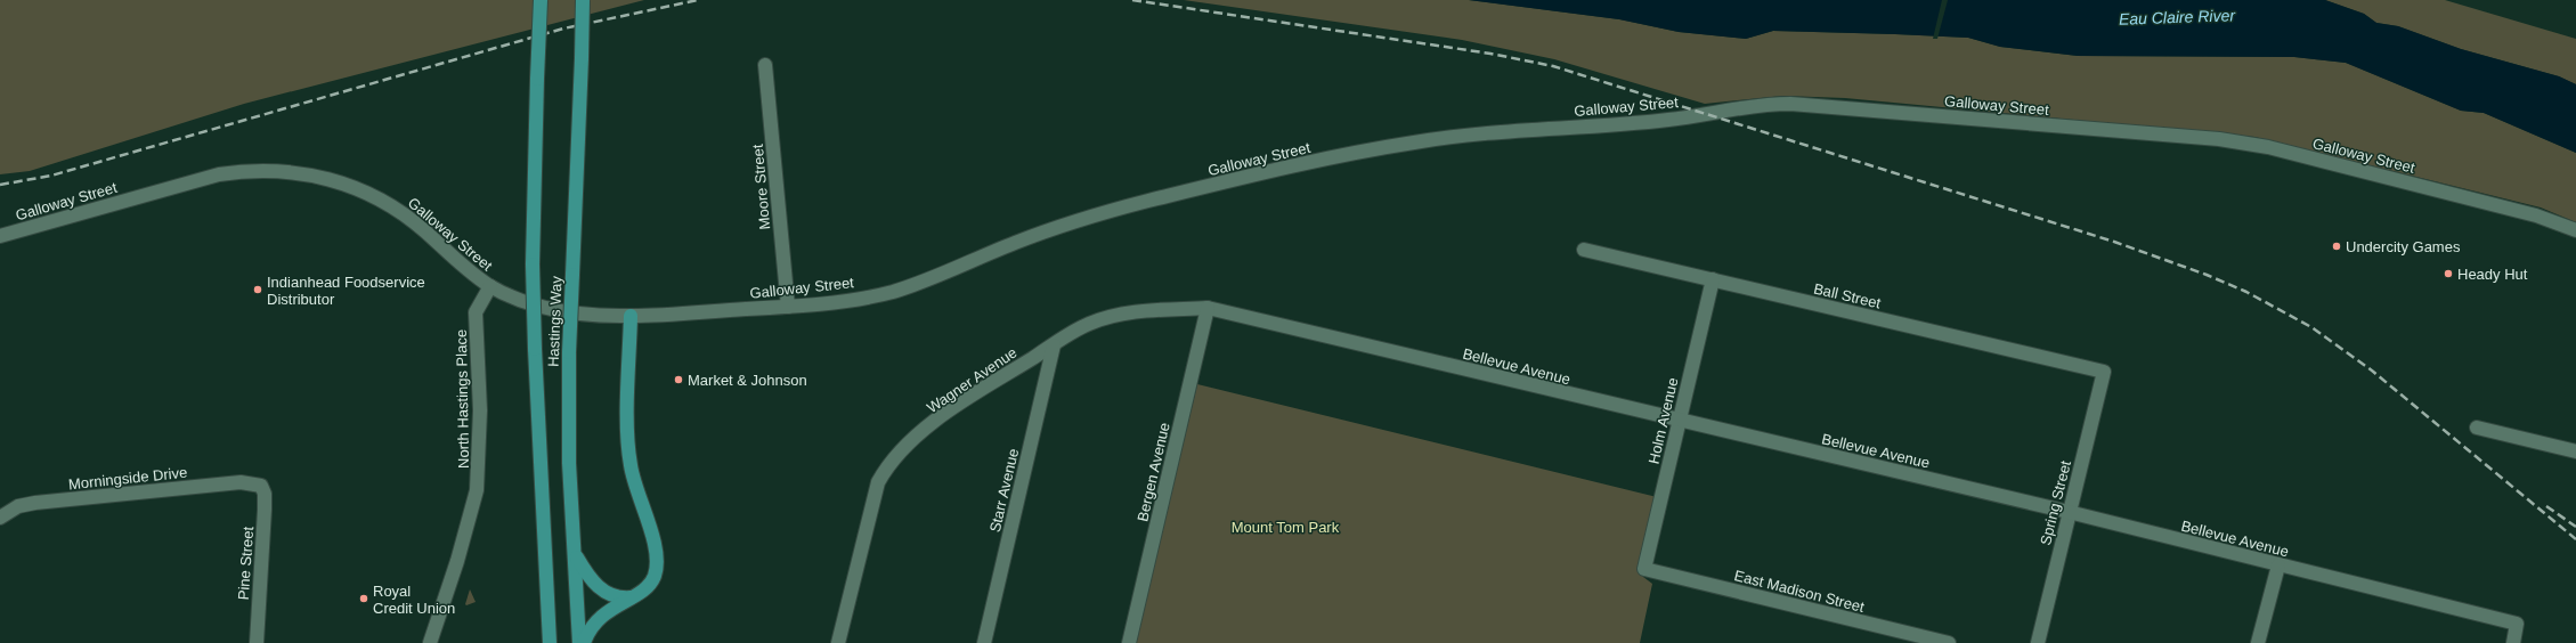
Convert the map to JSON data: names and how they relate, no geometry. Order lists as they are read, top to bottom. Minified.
{"streets":{"main road":["Hastings Way"],"street":["Galloway Street","Moore Street","Ball Street","Bellevue Avenue","Wagner Avenue","North Hastings Place","Holm Avenue","Bergen Avenue","Morningside Drive","Starr Avenue","Spring Street","Pine Street","East Madison Street"]},"crossings":[["Galloway Street","Moore Street"],["Galloway Street","North Hastings Place"],["Ball Street","Holm Avenue"],["Ball Street","Spring Street"],["Bellevue Avenue","Wagner Avenue"],["Bellevue Avenue","Holm Avenue"],["Bellevue Avenue","Bergen Avenue"],["Bellevue Avenue","Spring Street"],["Wagner Avenue","Bergen Avenue"],["Wagner Avenue","Starr Avenue"],["Holm Avenue","East Madison Street"],["Morningside Drive","Pine Street"]],"water":["Eau Claire River"],"parks":["Mount Tom Park"],"places":["Undercity Games","Heady Hut","Indianhead Foodservice Distributor","Market & Johnson","Royal Credit Union"]}
